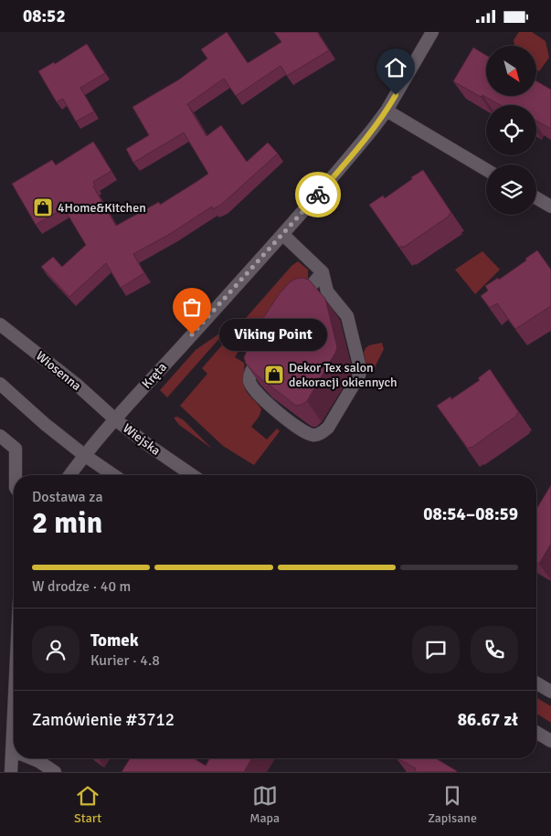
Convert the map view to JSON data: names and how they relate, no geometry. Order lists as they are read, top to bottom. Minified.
{"streets":{"street":["Wiosenna","Kręta","Wiejska"]},"crossings":[["Wiosenna","Kręta"],["Wiosenna","Wiejska"],["Kręta","Wiejska"]],"places":{"shop":["4Home&Kitchen","Dekor Tex salon dekoracji okiennych"],"other":["Viking Point"]},"north":"bottom right","page":{"status":"08:52","bubble":"Viking Point","heading":["2 min","Dostawa za","08:54–08:59"],"panel":["Tomek","Kurier · 4.8","Zamówienie #3712","86.67 zł"],"bar":"W drodze · 40 m","tabs":["Start","Mapa","Zapisane"]}}
